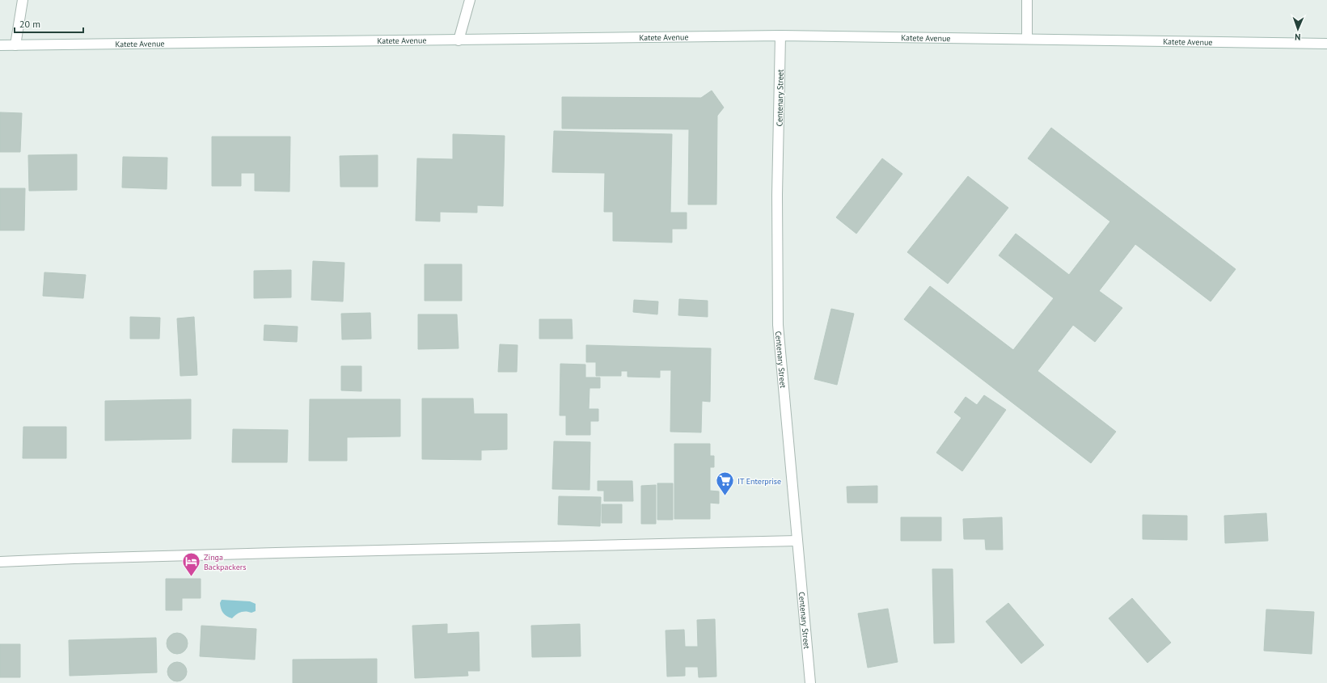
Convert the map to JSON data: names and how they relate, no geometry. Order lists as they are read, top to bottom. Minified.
{"streets":{"street":["Katete Avenue","Centenary Street"]},"crossings":[["Katete Avenue","Centenary Street"]],"places":{"supermarket":["IT Enterprise"],"hotel":["Zinga Backpackers"]},"scale_bar":"20 m","north":"bottom"}
